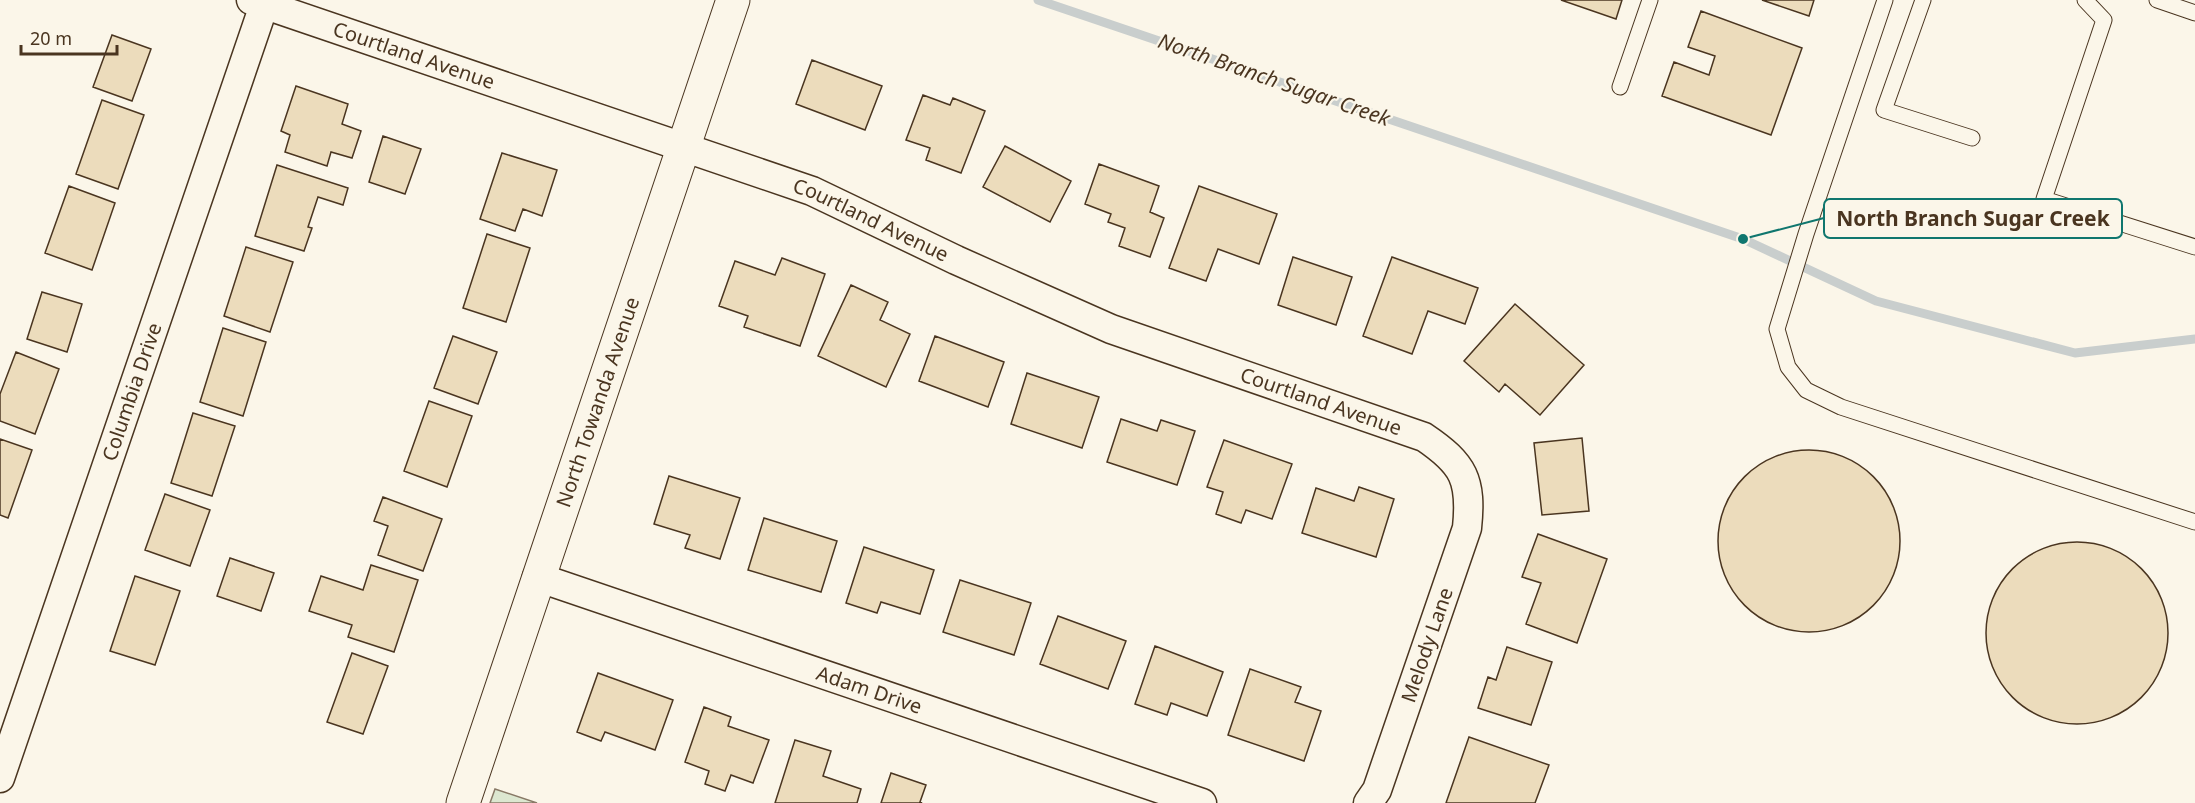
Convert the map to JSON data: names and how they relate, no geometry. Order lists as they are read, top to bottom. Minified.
{"streets":{"main road":["North Towanda Avenue"],"street":["Courtland Avenue","Columbia Drive","Melody Lane","Adam Drive"]},"crossings":[["Courtland Avenue","Columbia Drive"],["Courtland Avenue","North Towanda Avenue"],["Courtland Avenue","Melody Lane"],["North Towanda Avenue","Adam Drive"]],"water":["North Branch Sugar Creek"],"places":["North Branch Sugar Creek"],"scale_bar":"20 m"}
